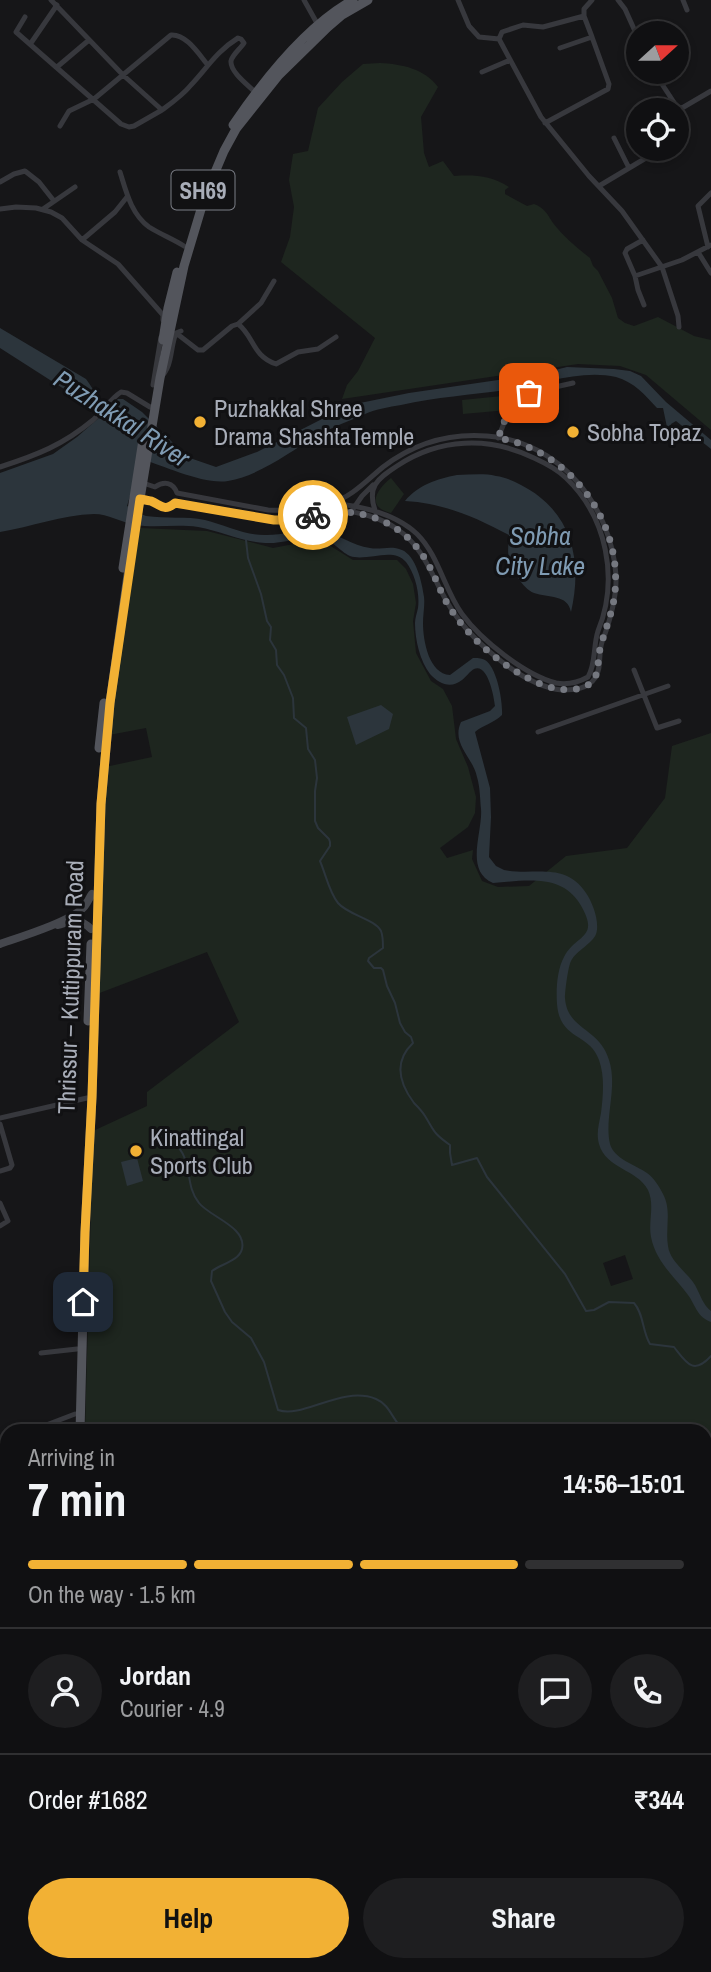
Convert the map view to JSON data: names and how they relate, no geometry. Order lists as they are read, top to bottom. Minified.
{"streets":{"main road":["SH69","Thrissur – Kuttippuram Road"]},"water":["Puzhakkal River","Sobha City Lake"],"places":["Puzhakkal Shree Drama ShashtaTemple","Sobha Topaz","Kinattingal Sports Club"],"north":"right","page":{"heading":["7 min","Arriving in","14:56–15:01"],"panel":["Jordan","Courier · 4.9","Order #1682","₹344"],"bar":"On the way · 1.5 km","buttons":["Help","Share"]}}
